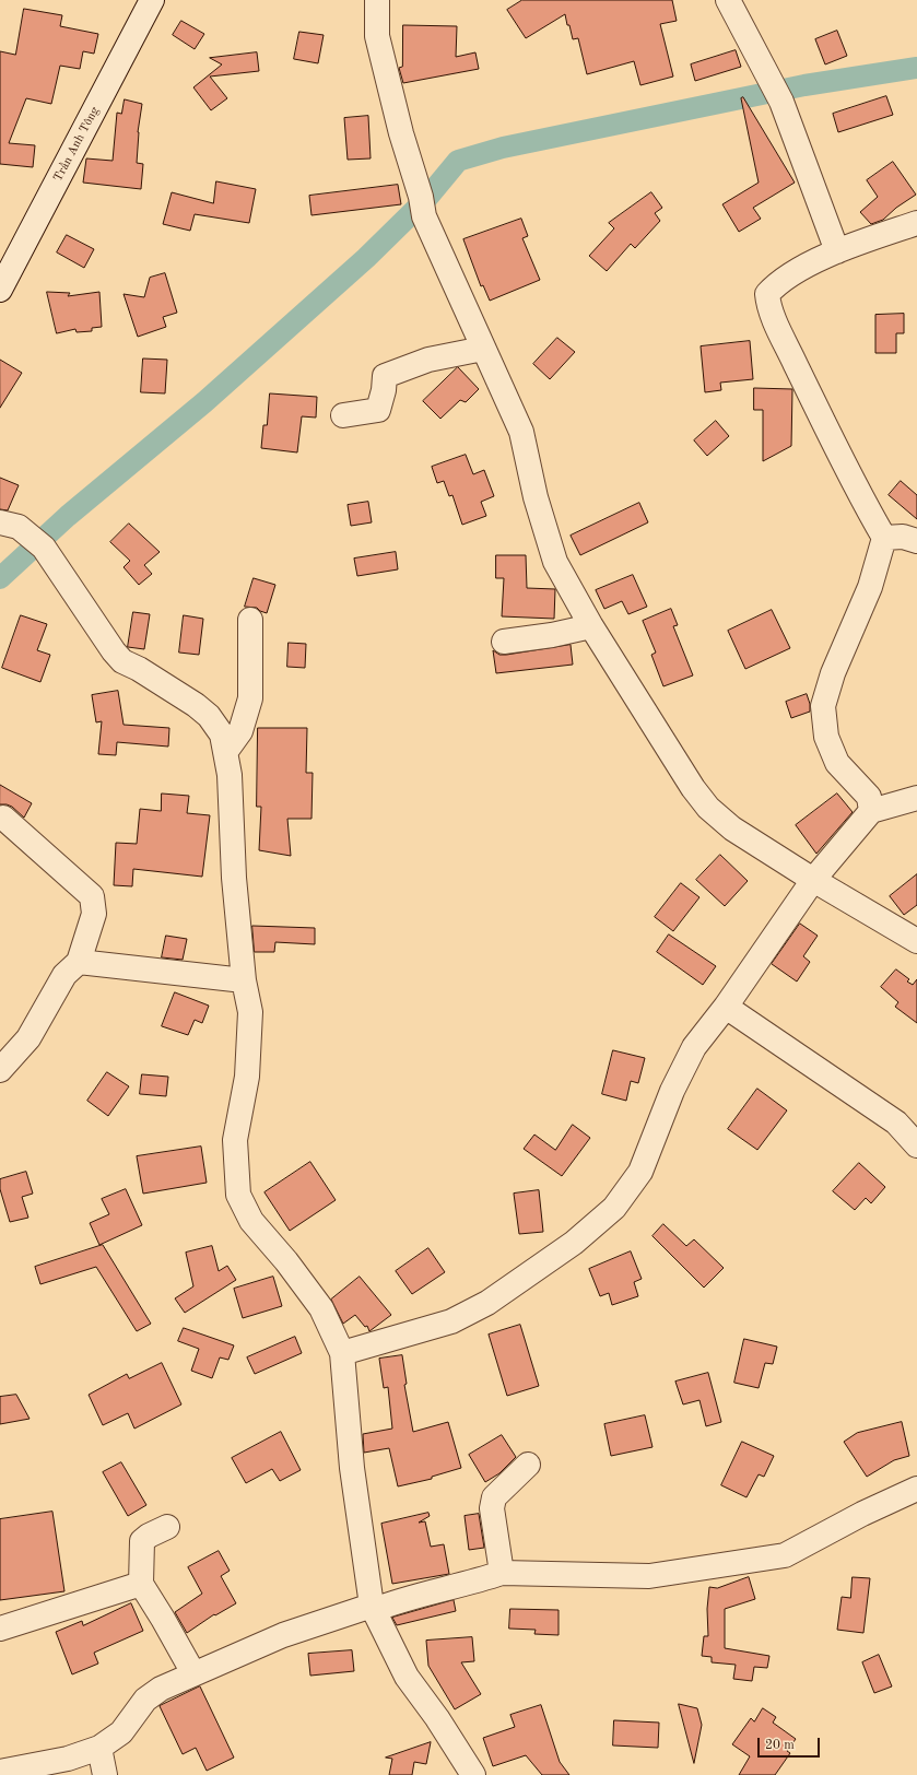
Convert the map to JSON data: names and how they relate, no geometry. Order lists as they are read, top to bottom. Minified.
{"streets":{"street":["Trần Anh Tông"]},"scale_bar":"20 m"}
